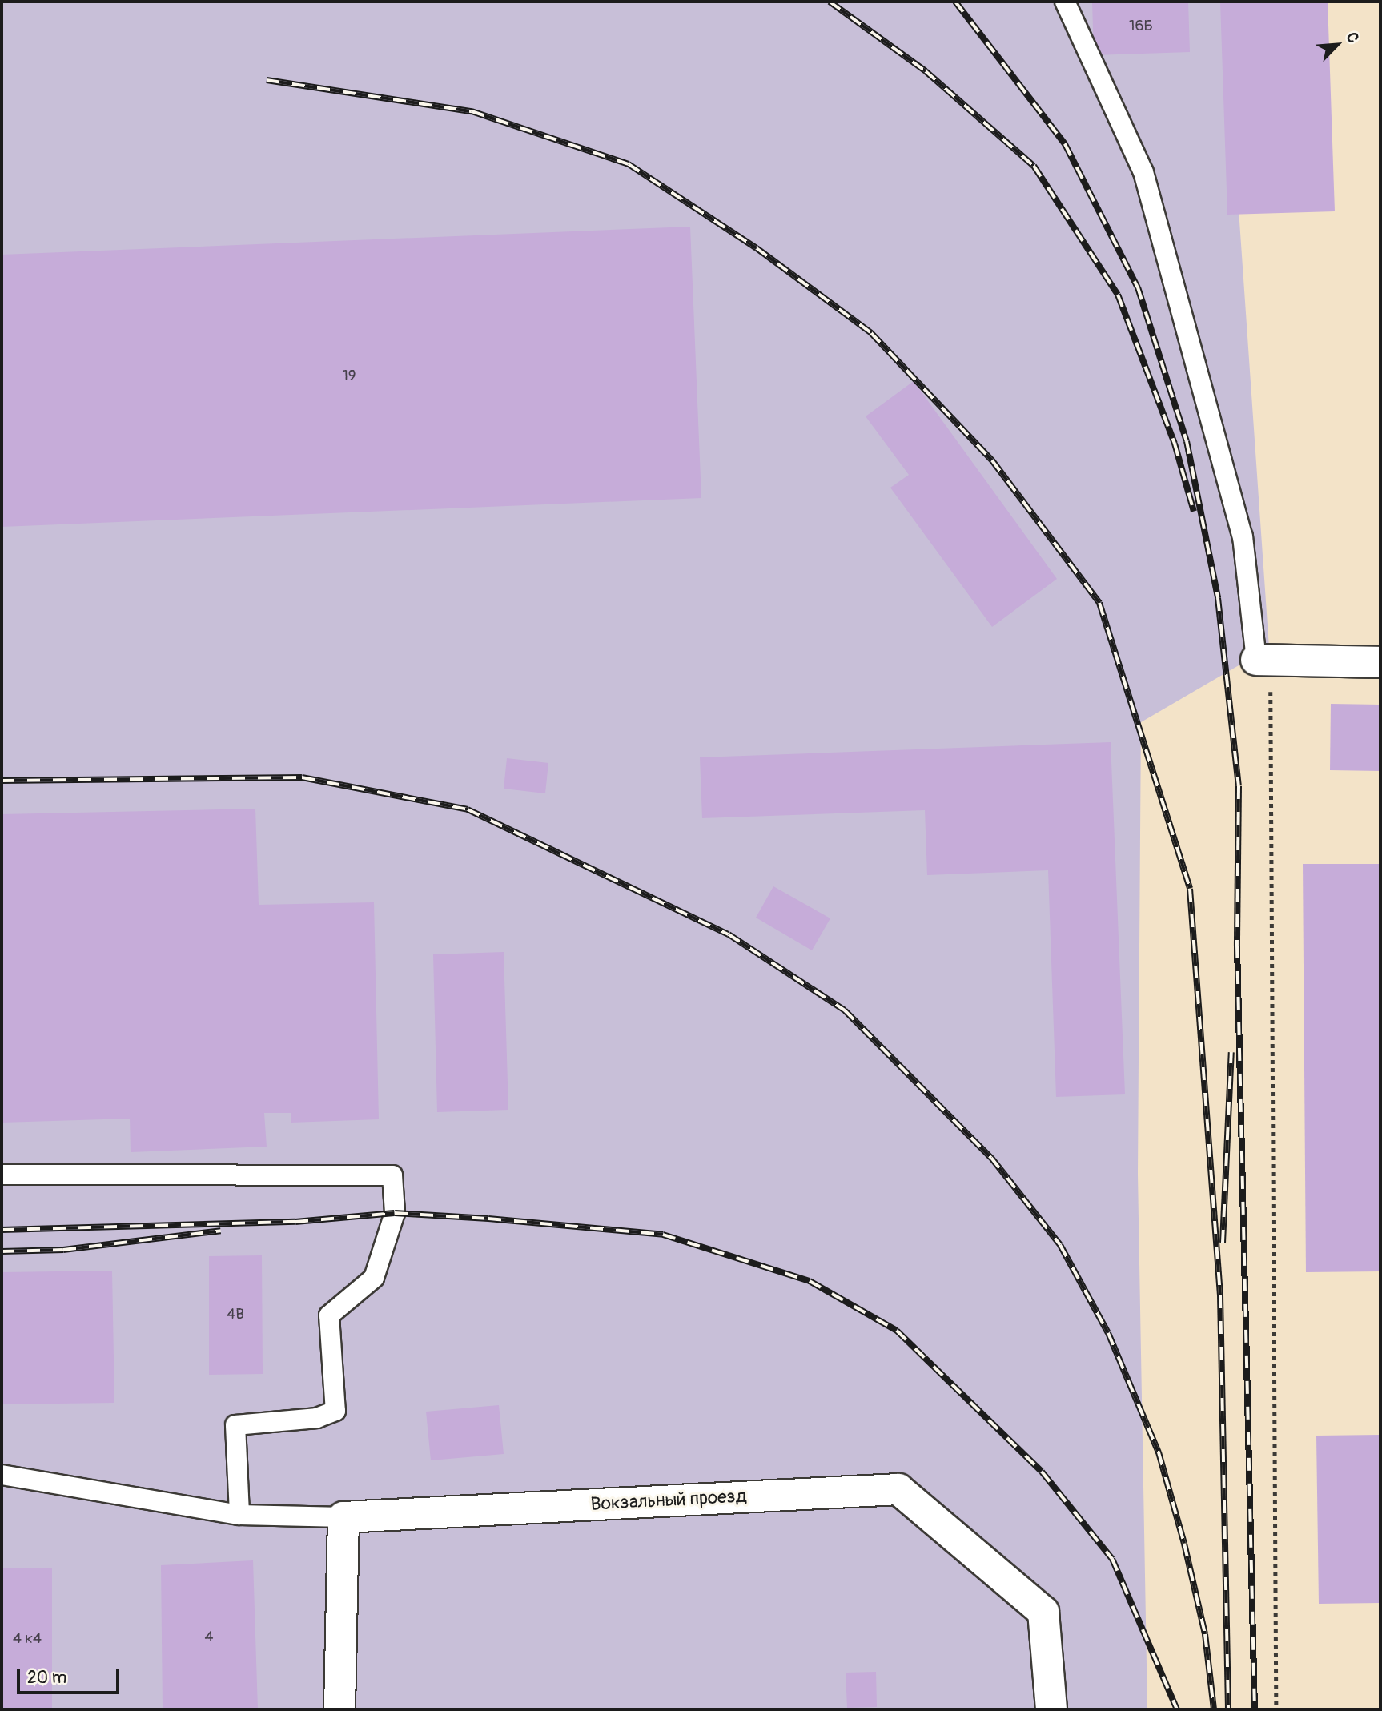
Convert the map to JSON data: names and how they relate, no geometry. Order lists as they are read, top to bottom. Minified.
{"streets":{"street":["Вокзальный проезд"]},"house_numbers":["16Б","19","4В","4","4 к4"],"scale_bar":"20 m","north":"top right"}
